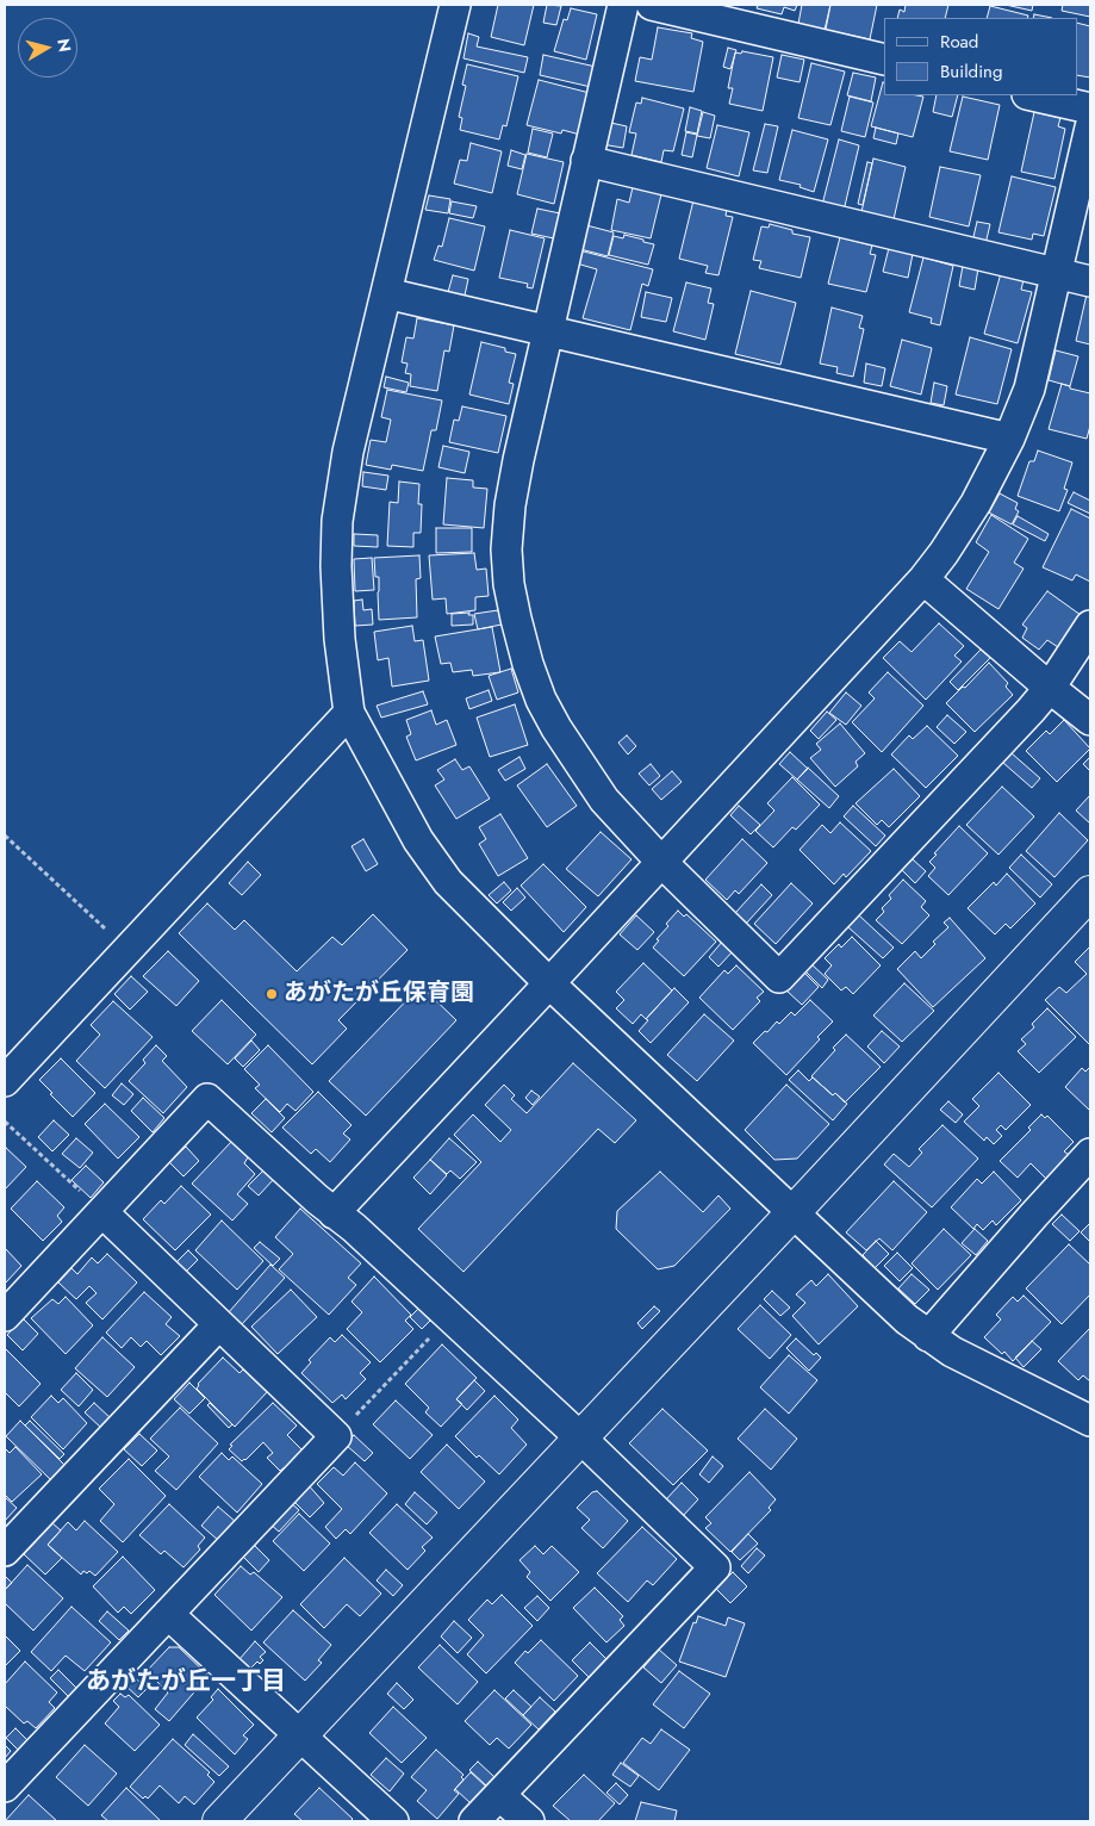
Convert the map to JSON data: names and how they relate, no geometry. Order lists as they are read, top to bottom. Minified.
{"districts":["あがたが丘一丁目"],"places":["あがたが丘保育園"],"legend":["Road","Building"],"north":"right"}
